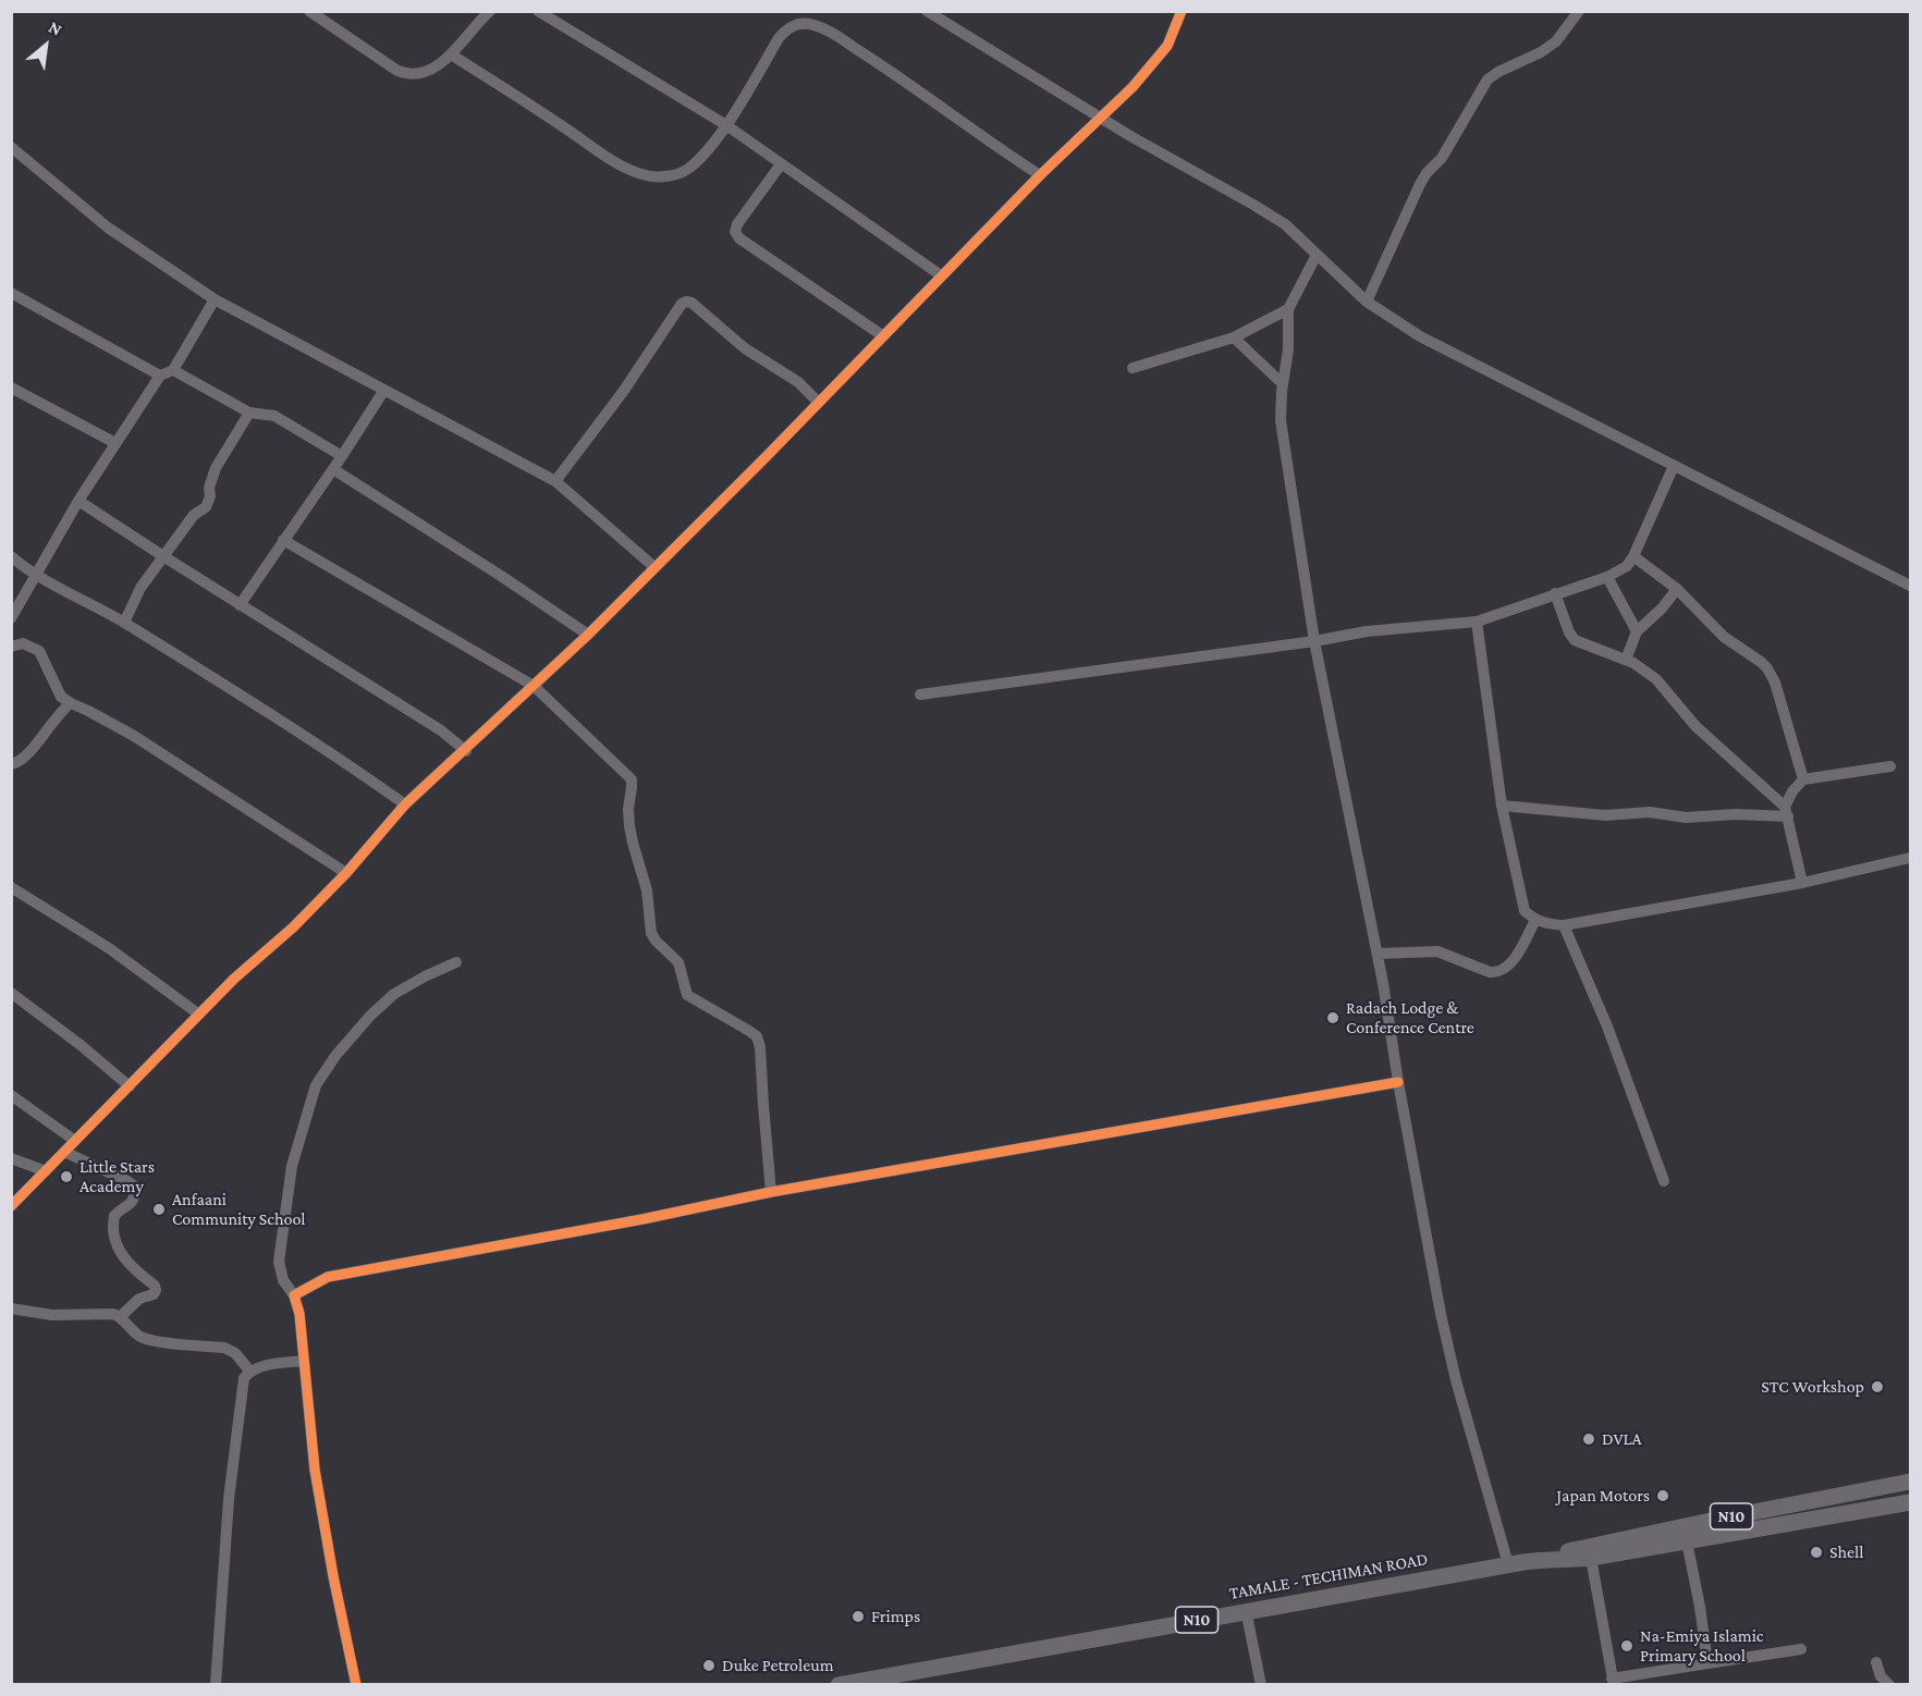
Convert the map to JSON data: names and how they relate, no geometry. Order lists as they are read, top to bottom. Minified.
{"streets":{"highway":["N10","TAMALE - TECHIMAN ROAD"]},"crossings":[["N10","TAMALE - TECHIMAN ROAD"]],"places":["Radach Lodge & Conference Centre","Little Stars Academy","Anfaani Community School","STC Workshop","DVLA","Japan Motors","Shell","Frimps","Na-Emiya Islamic Primary School","Duke Petroleum"],"north":"top right"}
